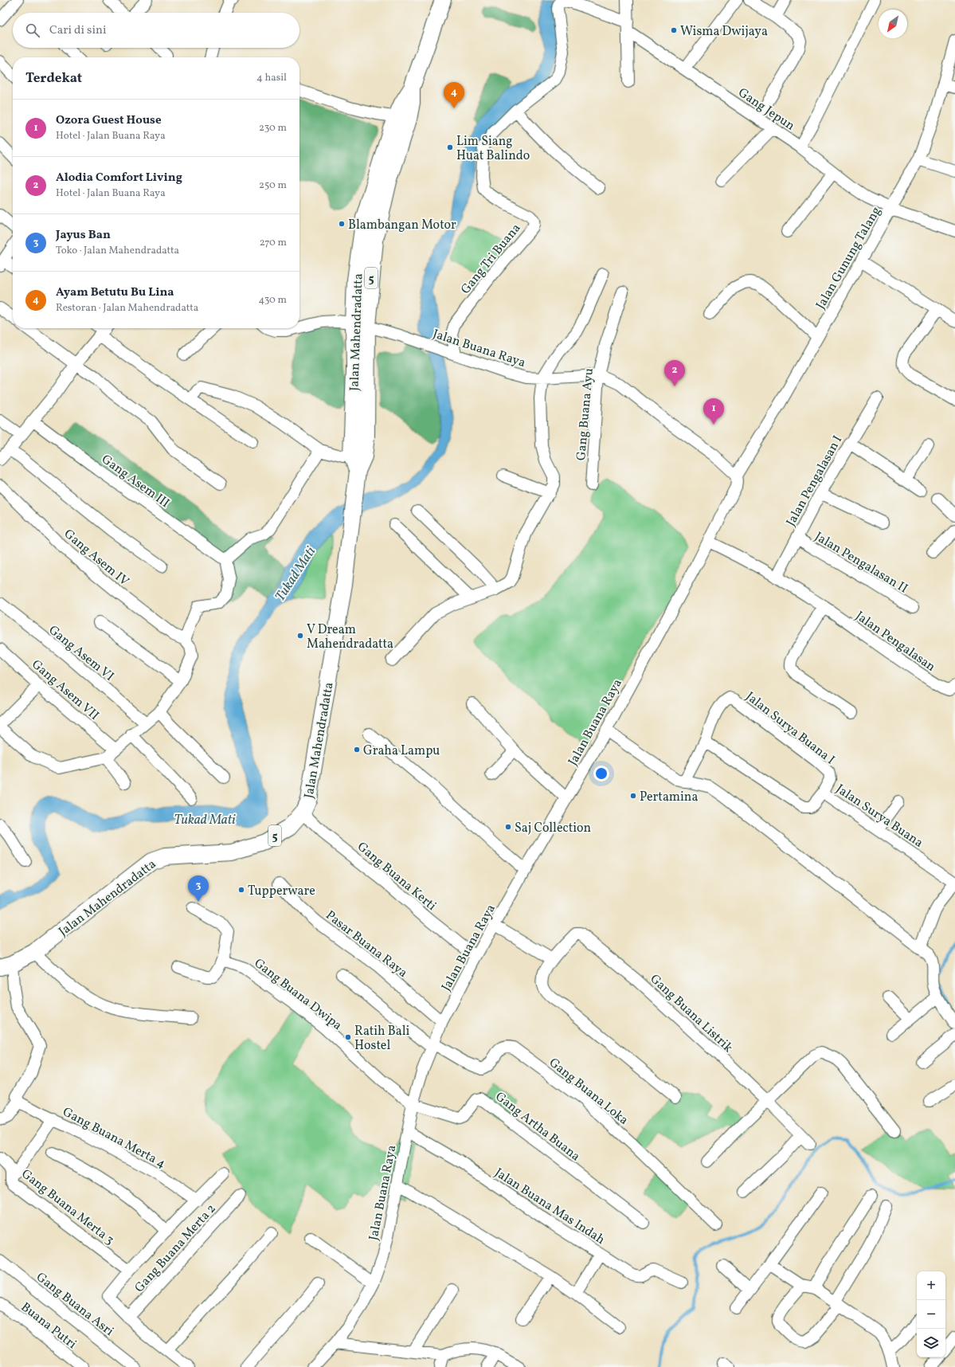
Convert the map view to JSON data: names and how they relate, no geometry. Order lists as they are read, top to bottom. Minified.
{"streets":{"highway":["5","Jalan Mahendradatta"],"street":["Gang Jepun","Jalan Gunung Talang","Gang Tri Buana","Jalan Buana Raya","Gang Buana Ayu","Gang Asem III","Jalan Pengalasan I","Gang Asem IV","Jalan Pengalasan II","Jalan Pengalasan","Gang Asem VI","Gang Asem VII","Jalan Surya Buana I","Jalan Surya Buana","Gang Buana Kerti","Pasar Buana Raya","Gang Buana Dwipa","Gang Buana Listrik","Gang Buana Loka","Gang Artha Buana","Gang Buana Merta 4","Jalan Buana Mas Indah","Gang Buana Merta 3","Gang Buana Merta 2","Gang Buana Asri","Buana Putri"]},"crossings":[["Gang Jepun","Jalan Gunung Talang"],["Gang Jepun","Gang Tri Buana"],["Jalan Gunung Talang","Jalan Buana Raya"],["Gang Tri Buana","Jalan Buana Raya"],["Jalan Mahendradatta","Jalan Buana Raya"],["Jalan Mahendradatta","Gang Buana Kerti"],["Jalan Buana Raya","Gang Buana Ayu"],["Jalan Buana Raya","Jalan Pengalasan"],["Jalan Buana Raya","Gang Buana Kerti"],["Jalan Buana Raya","Pasar Buana Raya"],["Jalan Buana Raya","Gang Buana Dwipa"],["Jalan Buana Raya","Gang Buana Loka"],["Jalan Buana Raya","Gang Artha Buana"],["Jalan Buana Raya","Jalan Buana Mas Indah"],["Jalan Pengalasan I","Jalan Pengalasan II"],["Jalan Pengalasan I","Jalan Pengalasan"],["Jalan Surya Buana I","Jalan Surya Buana"],["Gang Buana Dwipa","Gang Artha Buana"]],"water":["Tukad Mati"],"places":["Wisma Dwijaya","Lim Siang Huat Balindo","Blambangan Motor","V Dream Mahendradatta","Graha Lampu","Pertamina","Saj Collection","Tupperware","Ratih Bali Hostel"],"north":"bottom left","page":{"search":"Cari di sini","heading":["Terdekat","4 hasil"],"pins":["4","2","1","3"],"list":[{"mark":"1","name":"Ozora Guest House","note":"Hotel · Jalan Buana Raya","value":"230 m"},{"mark":"2","name":"Alodia Comfort Living","note":"Hotel · Jalan Buana Raya","value":"250 m"},{"mark":"3","name":"Jayus Ban","note":"Toko · Jalan Mahendradatta","value":"270 m"},{"mark":"4","name":"Ayam Betutu Bu Lina","note":"Restoran · Jalan Mahendradatta","value":"430 m"}],"map_buttons":["+","−"]}}
